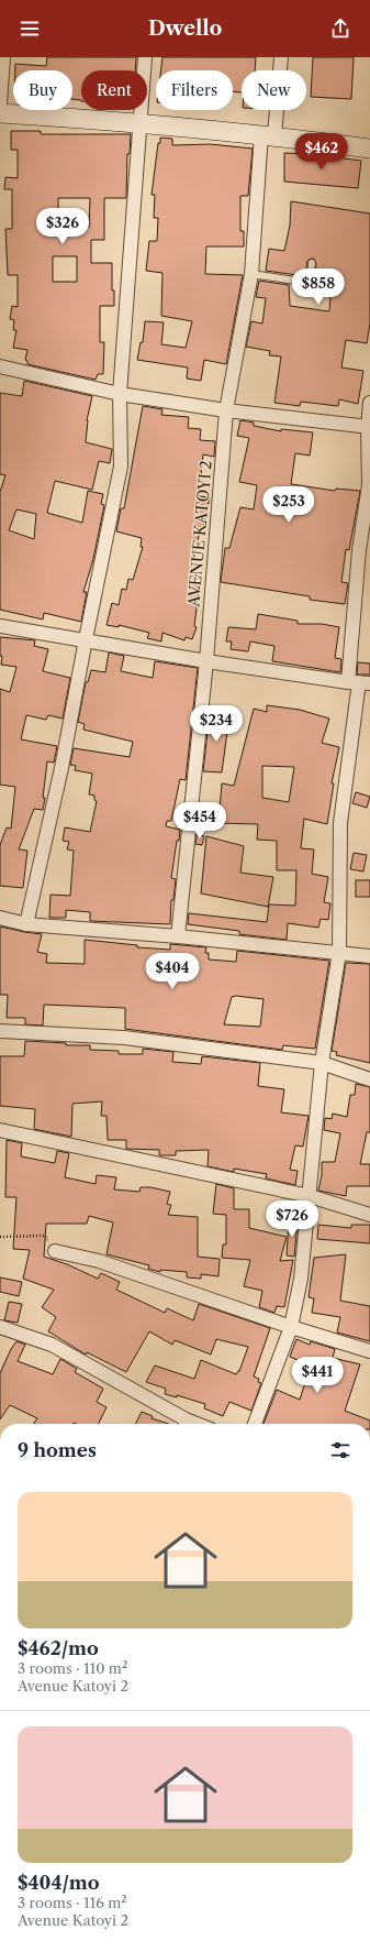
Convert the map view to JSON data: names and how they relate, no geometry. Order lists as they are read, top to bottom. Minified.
{"streets":{"street":["AVENUE KATOYI 2"]},"page":{"header":"Dwello","chip":["Buy","Rent","Filters","New"],"price":["$462","$326","$858","$253","$234","$454","$404","$726","$441"],"heading":"9 homes","list":[{"name":"$462/mo","note":"3 rooms · 110 m² · Avenue Katoyi 2"},{"name":"$404/mo","note":"3 rooms · 116 m² · Avenue Katoyi 2"}]}}
